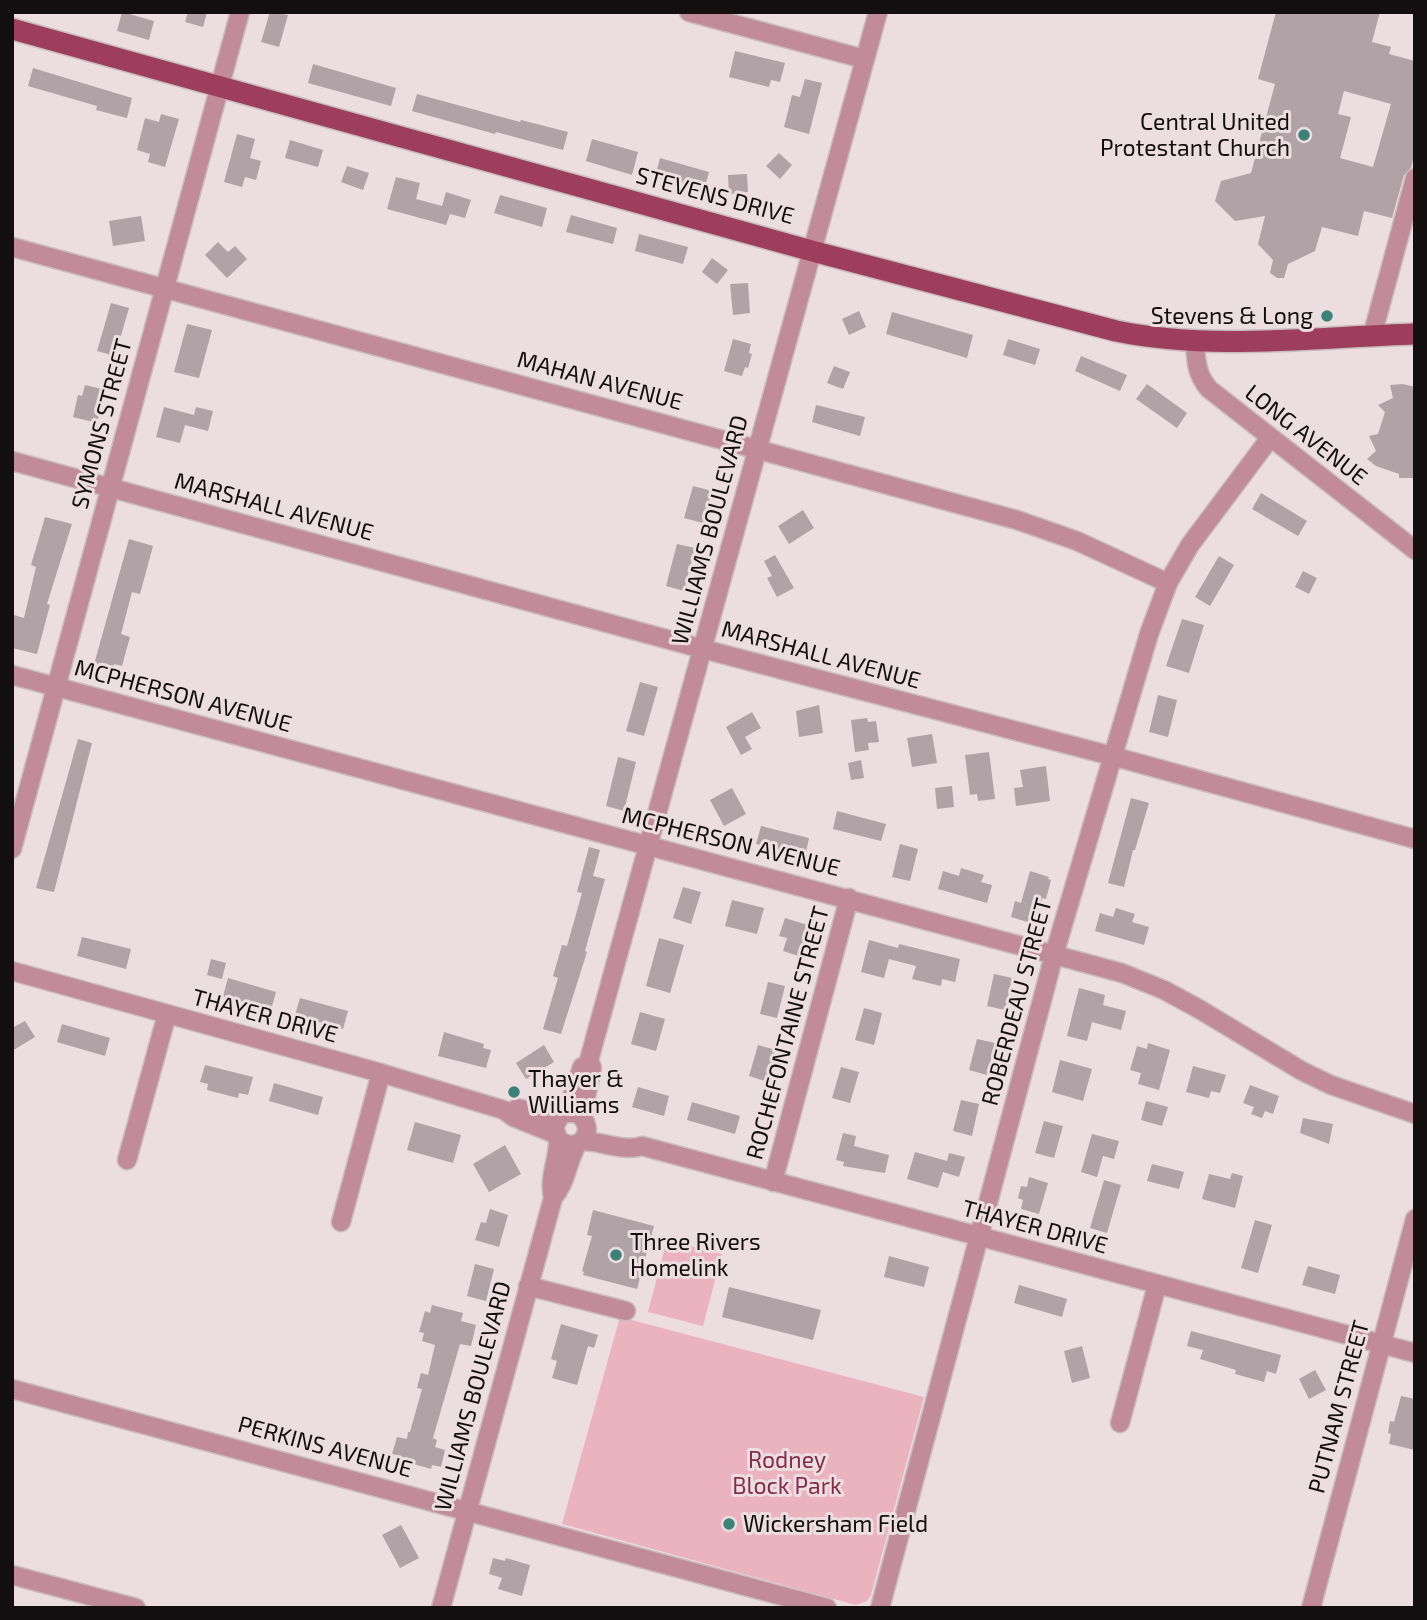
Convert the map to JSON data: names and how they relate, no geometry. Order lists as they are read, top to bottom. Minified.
{"streets":{"main road":["STEVENS DRIVE"],"street":["MAHAN AVENUE","SYMONS STREET","LONG AVENUE","MARSHALL AVENUE","WILLIAMS BOULEVARD","MCPHERSON AVENUE","ROBERDEAU STREET","THAYER DRIVE","ROCHEFONTAINE STREET","PUTNAM STREET","PERKINS AVENUE"]},"crossings":[["STEVENS DRIVE","SYMONS STREET"],["STEVENS DRIVE","LONG AVENUE"],["STEVENS DRIVE","WILLIAMS BOULEVARD"],["MAHAN AVENUE","SYMONS STREET"],["MAHAN AVENUE","WILLIAMS BOULEVARD"],["MAHAN AVENUE","ROBERDEAU STREET"],["SYMONS STREET","MARSHALL AVENUE"],["SYMONS STREET","MCPHERSON AVENUE"],["LONG AVENUE","ROBERDEAU STREET"],["MARSHALL AVENUE","WILLIAMS BOULEVARD"],["MARSHALL AVENUE","ROBERDEAU STREET"],["WILLIAMS BOULEVARD","MCPHERSON AVENUE"],["WILLIAMS BOULEVARD","THAYER DRIVE"],["WILLIAMS BOULEVARD","PERKINS AVENUE"],["MCPHERSON AVENUE","ROBERDEAU STREET"],["MCPHERSON AVENUE","ROCHEFONTAINE STREET"],["ROBERDEAU STREET","THAYER DRIVE"],["THAYER DRIVE","ROCHEFONTAINE STREET"],["THAYER DRIVE","PUTNAM STREET"]],"parks":["Rodney Block Park"],"places":["Central United Protestant Church","Stevens & Long","Thayer & Williams","Three Rivers Homelink","Wickersham Field"]}
